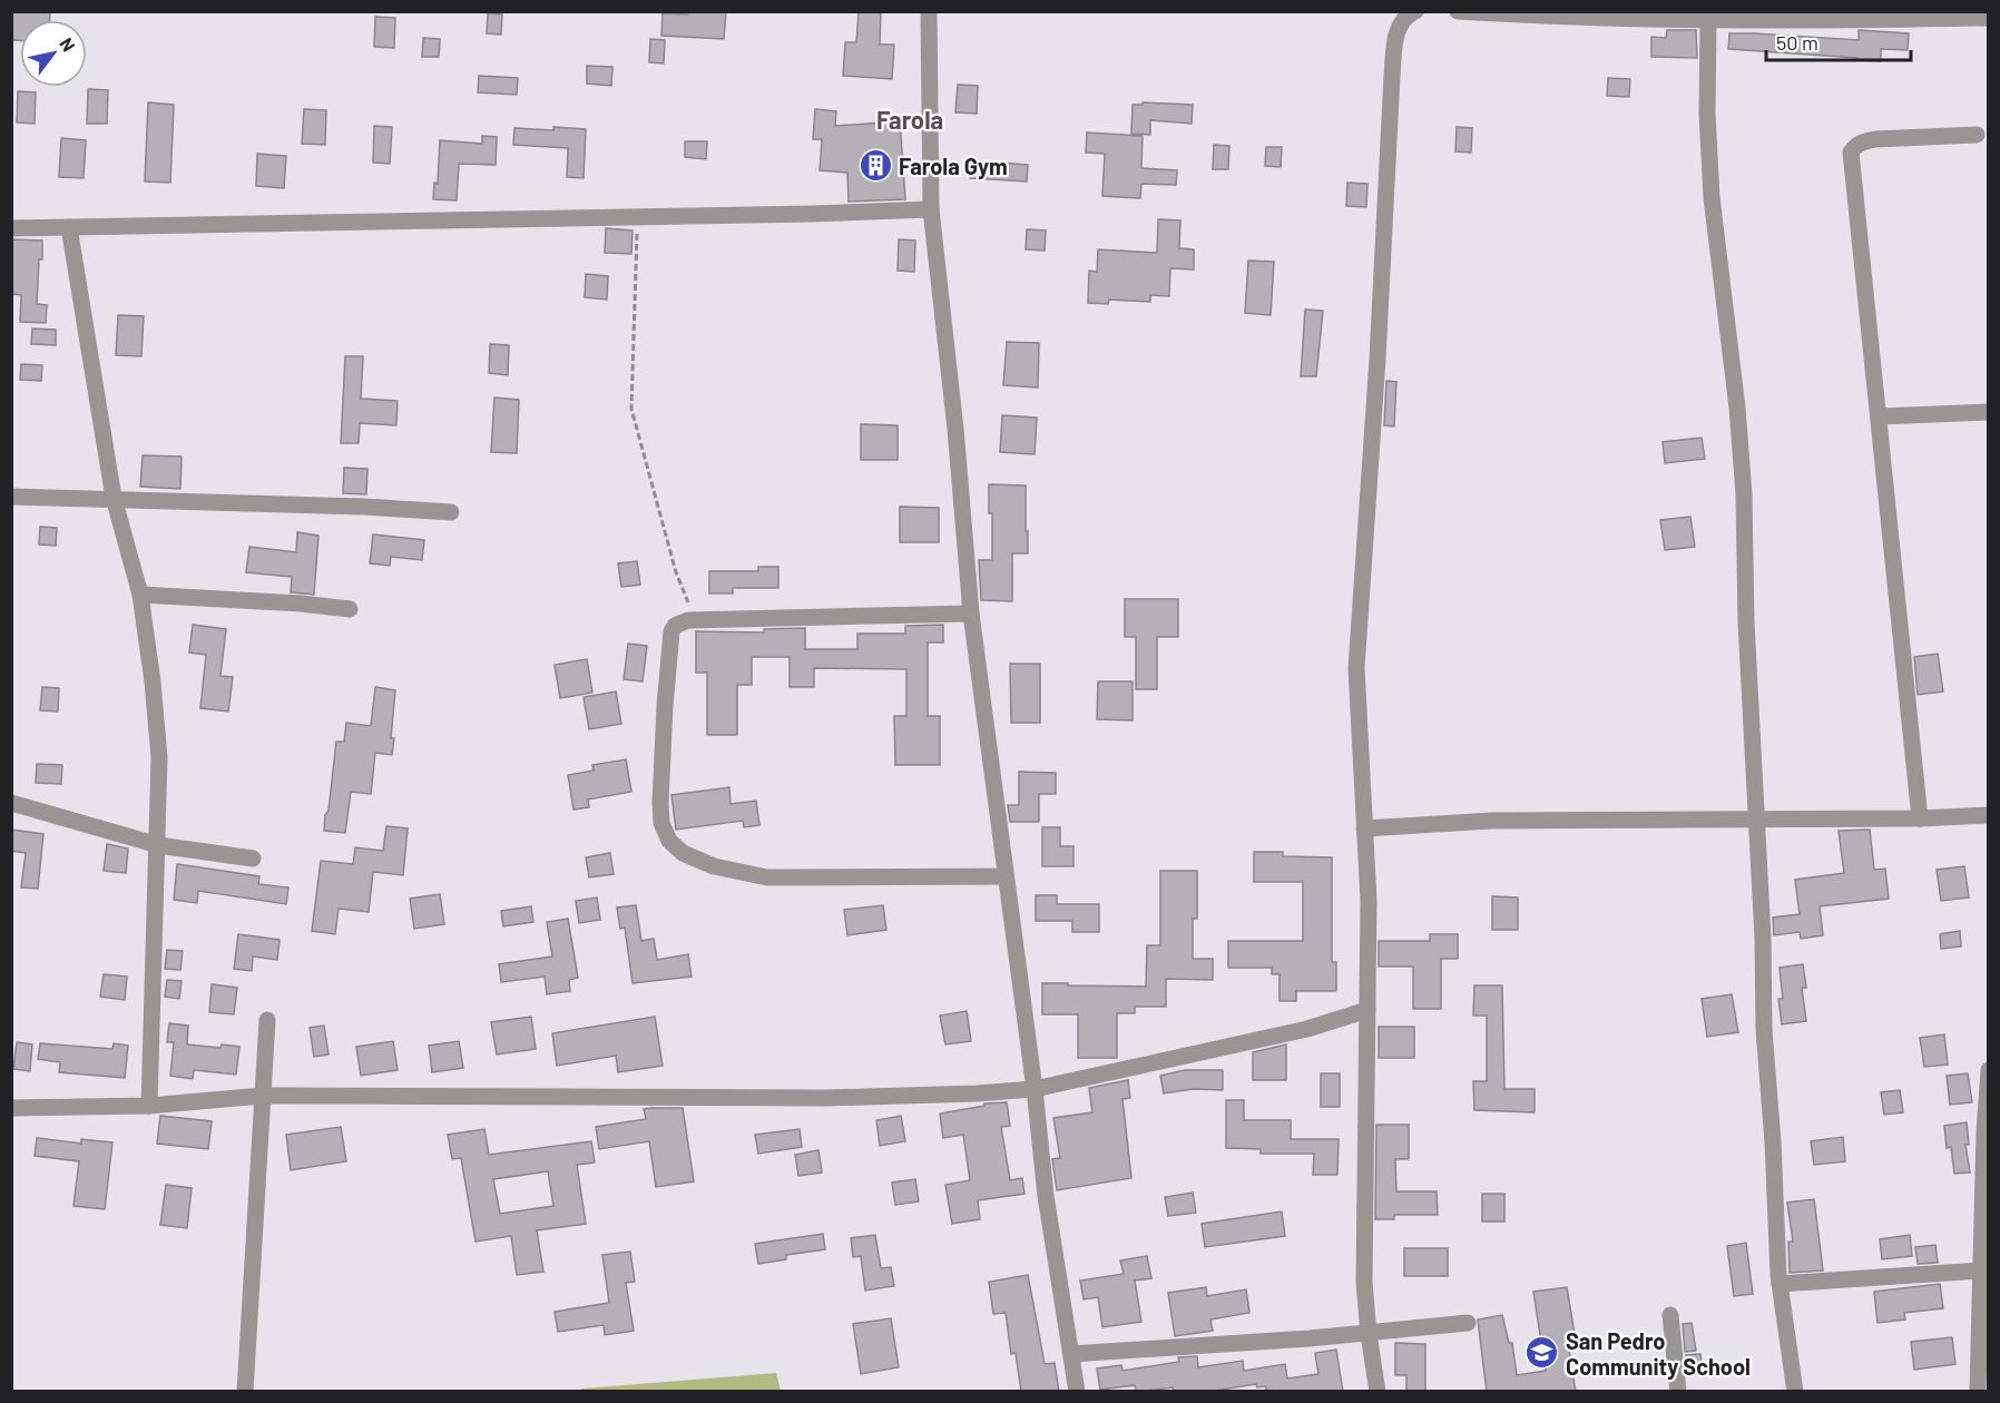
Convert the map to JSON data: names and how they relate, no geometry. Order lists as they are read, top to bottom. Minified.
{"districts":["Farola"],"places":{"building":["Farola Gym"],"school or university":["San Pedro Community School"]},"scale_bar":"50 m","north":"top right"}
